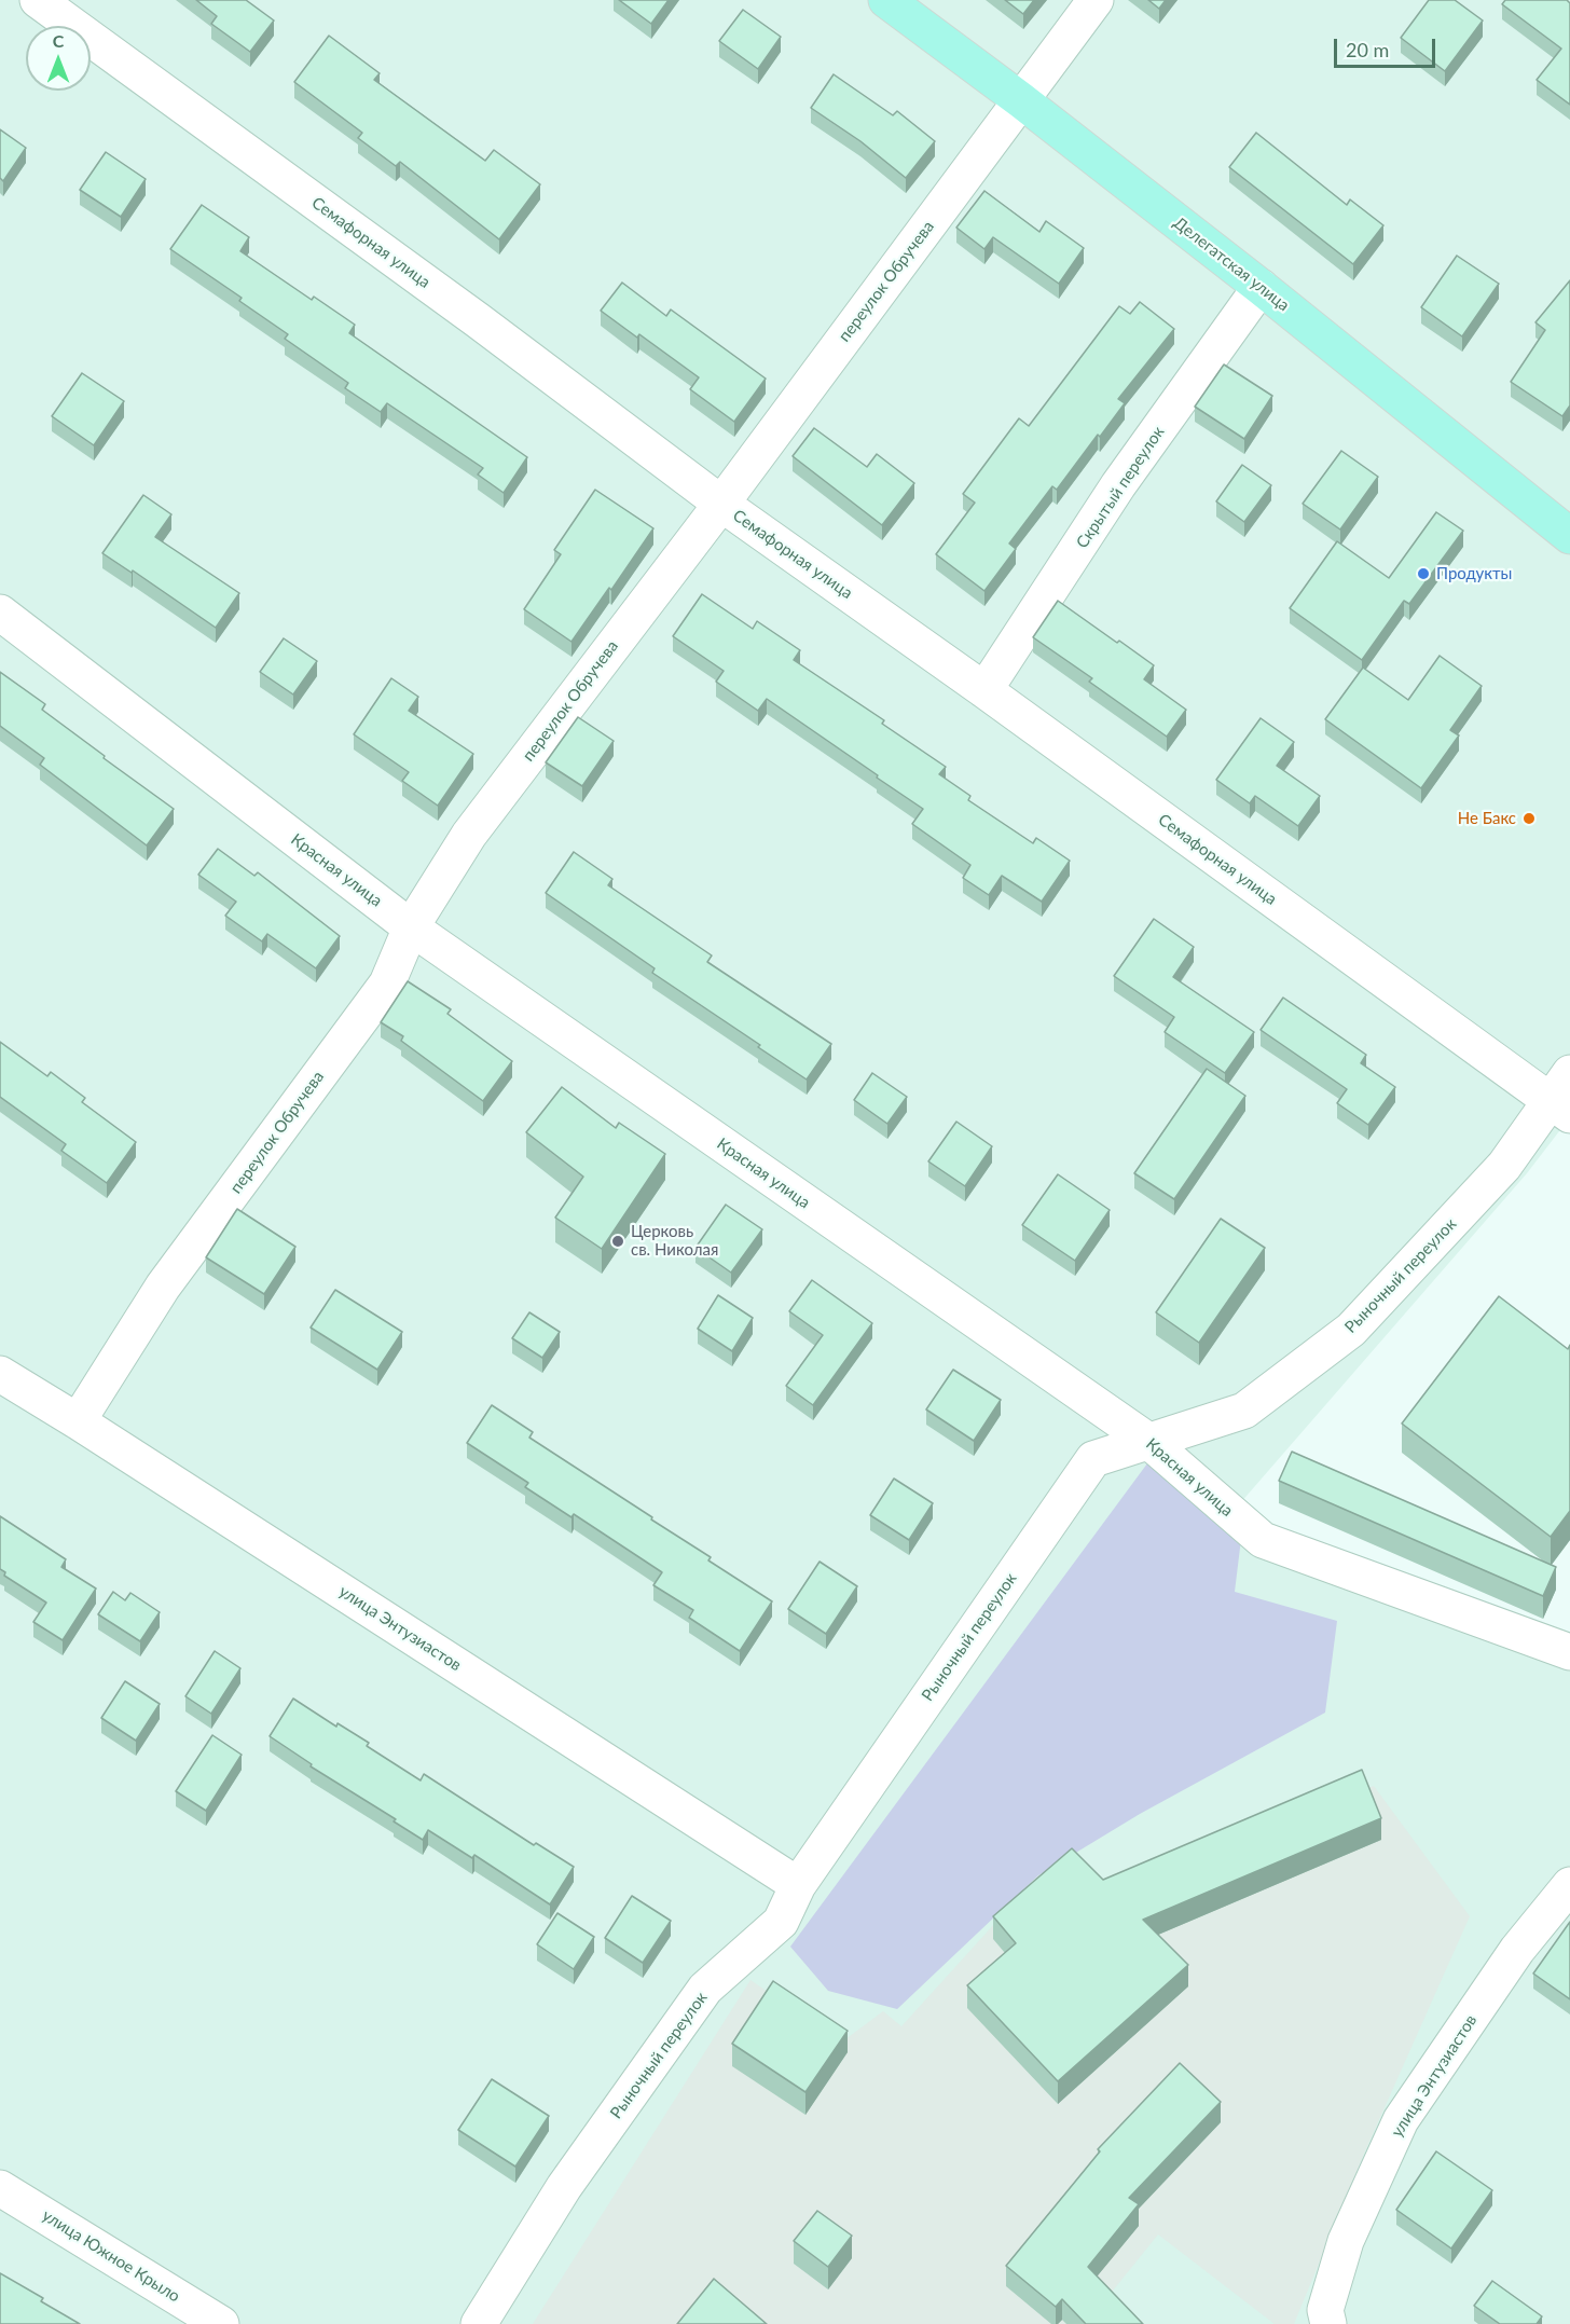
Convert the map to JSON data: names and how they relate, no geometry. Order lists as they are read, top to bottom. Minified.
{"streets":{"main road":["Делегатская улица"],"street":["Семафорная улица","переулок Обручева","Скрытый переулок","Красная улица","Рыночный переулок","улица Энтузиастов","улица Южное Крыло"]},"crossings":[["Семафорная улица","переулок Обручева"],["Семафорная улица","Скрытый переулок"],["Семафорная улица","Рыночный переулок"],["Делегатская улица","переулок Обручева"],["Делегатская улица","Скрытый переулок"],["переулок Обручева","Красная улица"],["переулок Обручева","улица Энтузиастов"],["Красная улица","Рыночный переулок"],["Рыночный переулок","улица Энтузиастов"]],"places":["Продукты","Не Бакс","Церковь св. Николая"],"scale_bar":"20 m","north":"top"}
